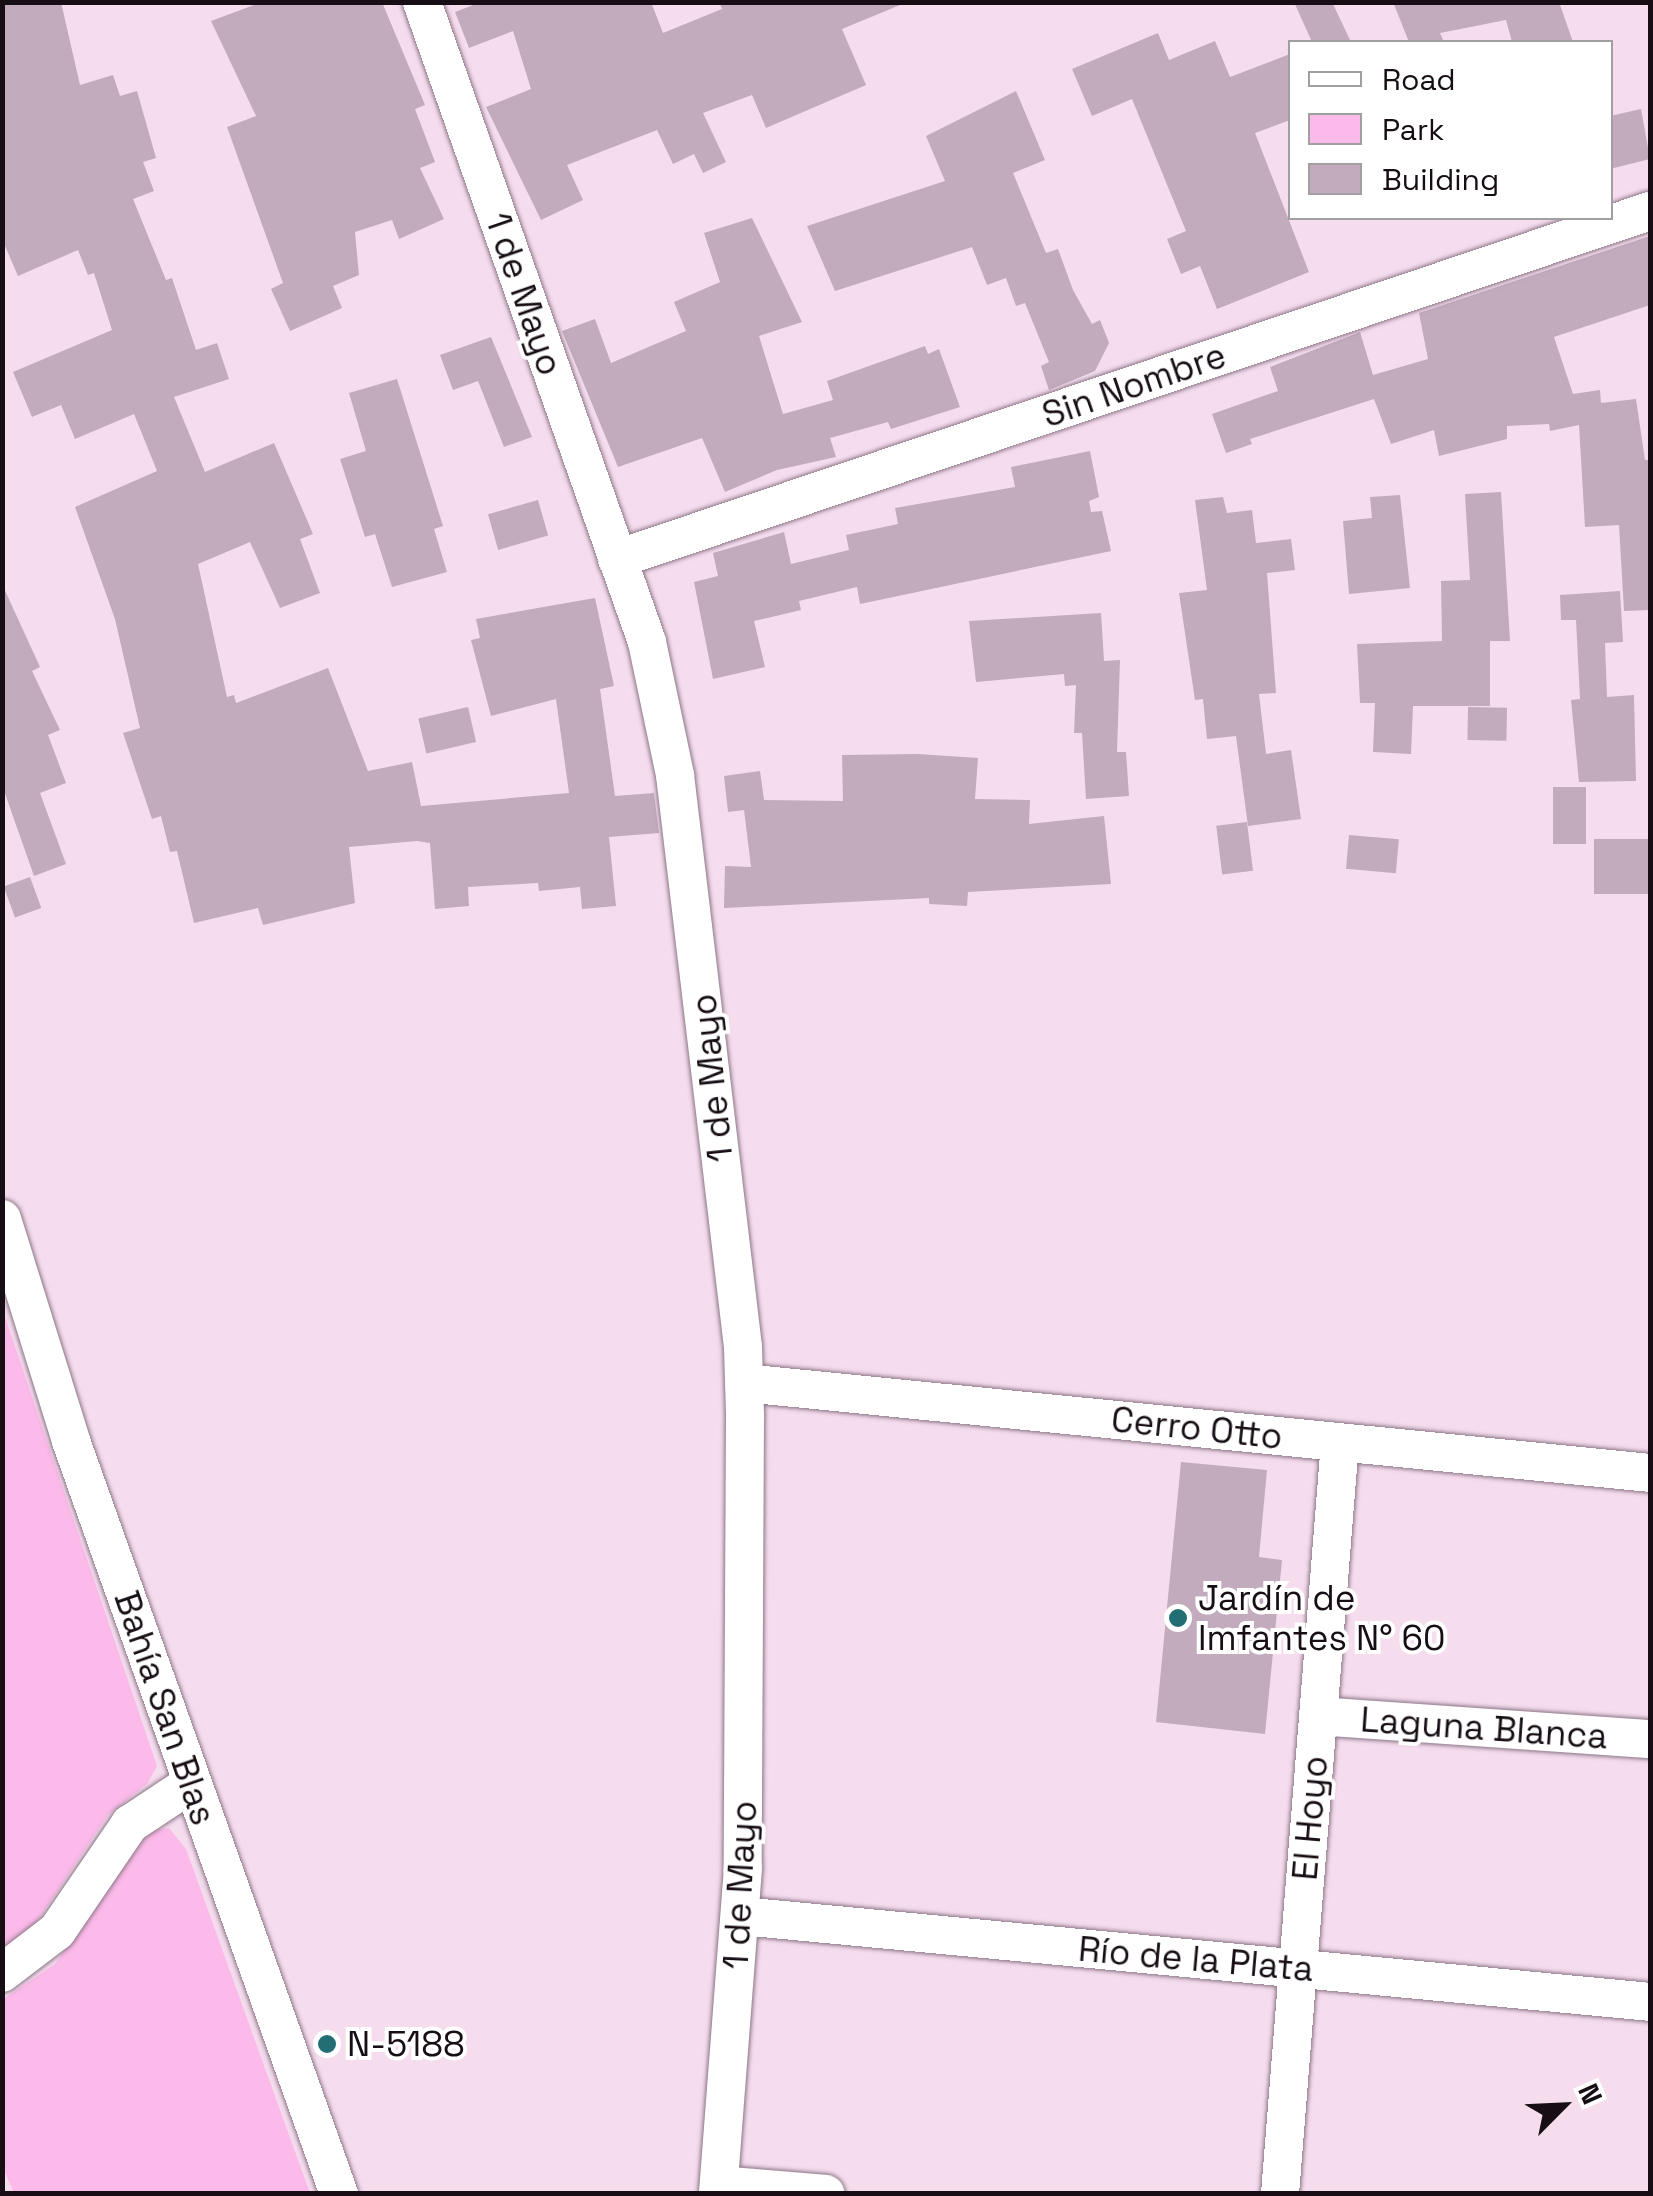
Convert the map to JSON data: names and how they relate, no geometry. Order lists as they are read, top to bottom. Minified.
{"streets":{"street":["1 de Mayo","Sin Nombre","Cerro Otto","Bahía San Blas","Laguna Blanca","El Hoyo","Río de la Plata"]},"crossings":[["1 de Mayo","Sin Nombre"],["1 de Mayo","Cerro Otto"],["1 de Mayo","Río de la Plata"],["Cerro Otto","El Hoyo"],["Laguna Blanca","El Hoyo"],["El Hoyo","Río de la Plata"]],"places":["Jardín de Imfantes N° 60","N-5188"],"legend":["Road","Park","Building"],"north":"top right"}
